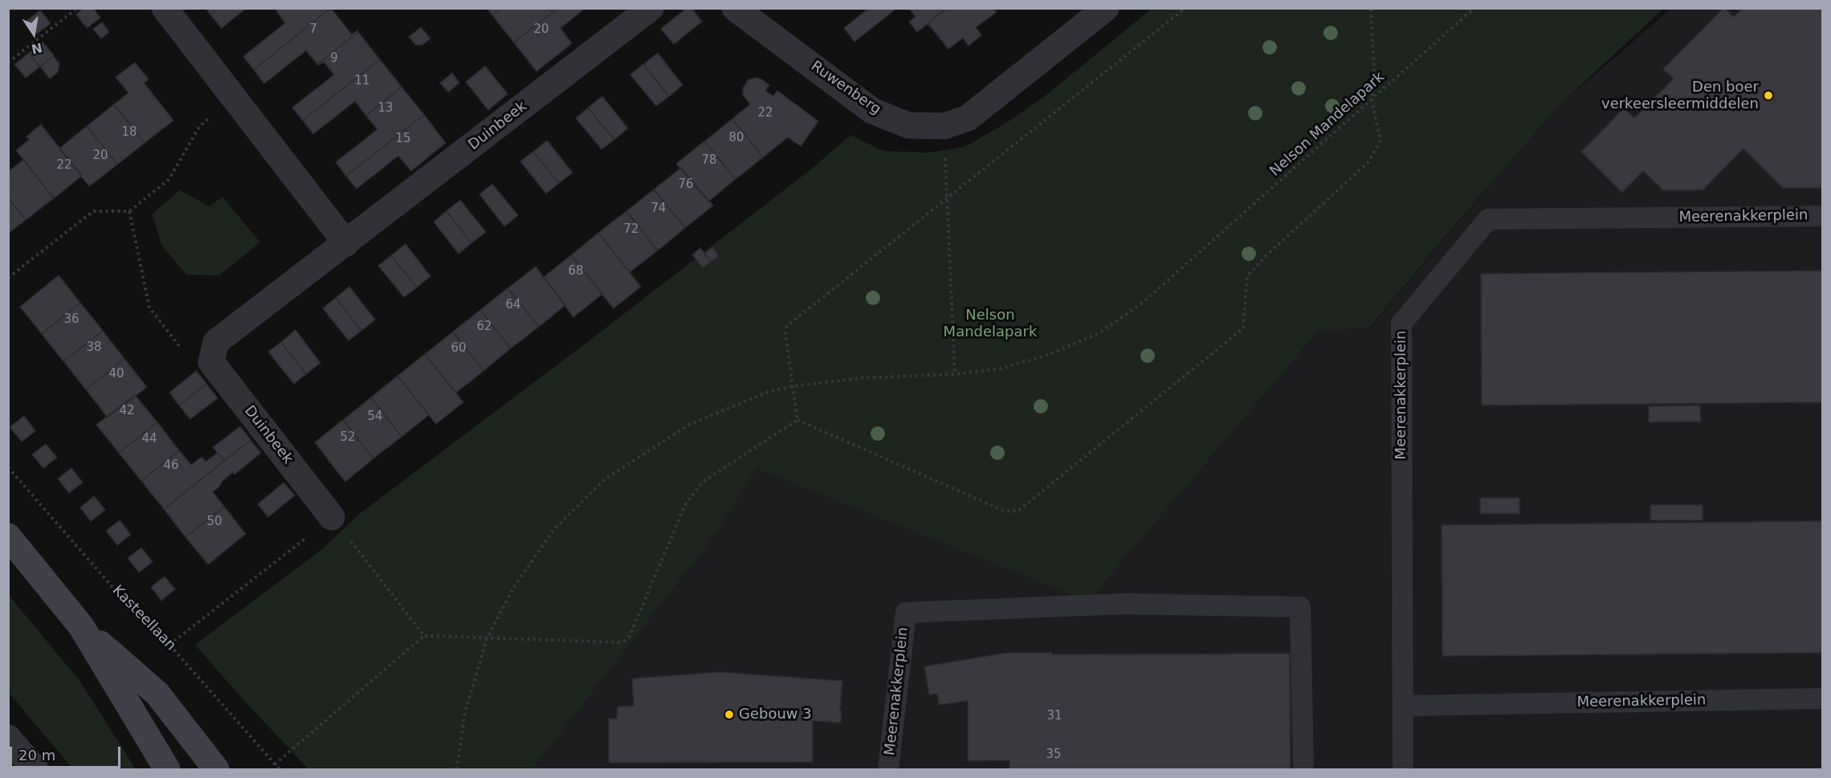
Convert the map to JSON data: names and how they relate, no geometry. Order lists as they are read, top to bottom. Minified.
{"streets":{"street":["Ruwenberg","Duinbeek"],"lane":["Meerenakkerplein"],"path":["Nelson Mandelapark","Kasteellaan"]},"parks":["Nelson Mandelapark"],"places":["Den boer verkeersleermiddelen","Gebouw 3"],"house_numbers":["7","20","9","11","13","22","18","80","15","20","78","22","76","74","72","68","64","36","62","38","60","40","42","54","52","44","46","50","31","35"],"scale_bar":"20 m","north":"bottom"}
